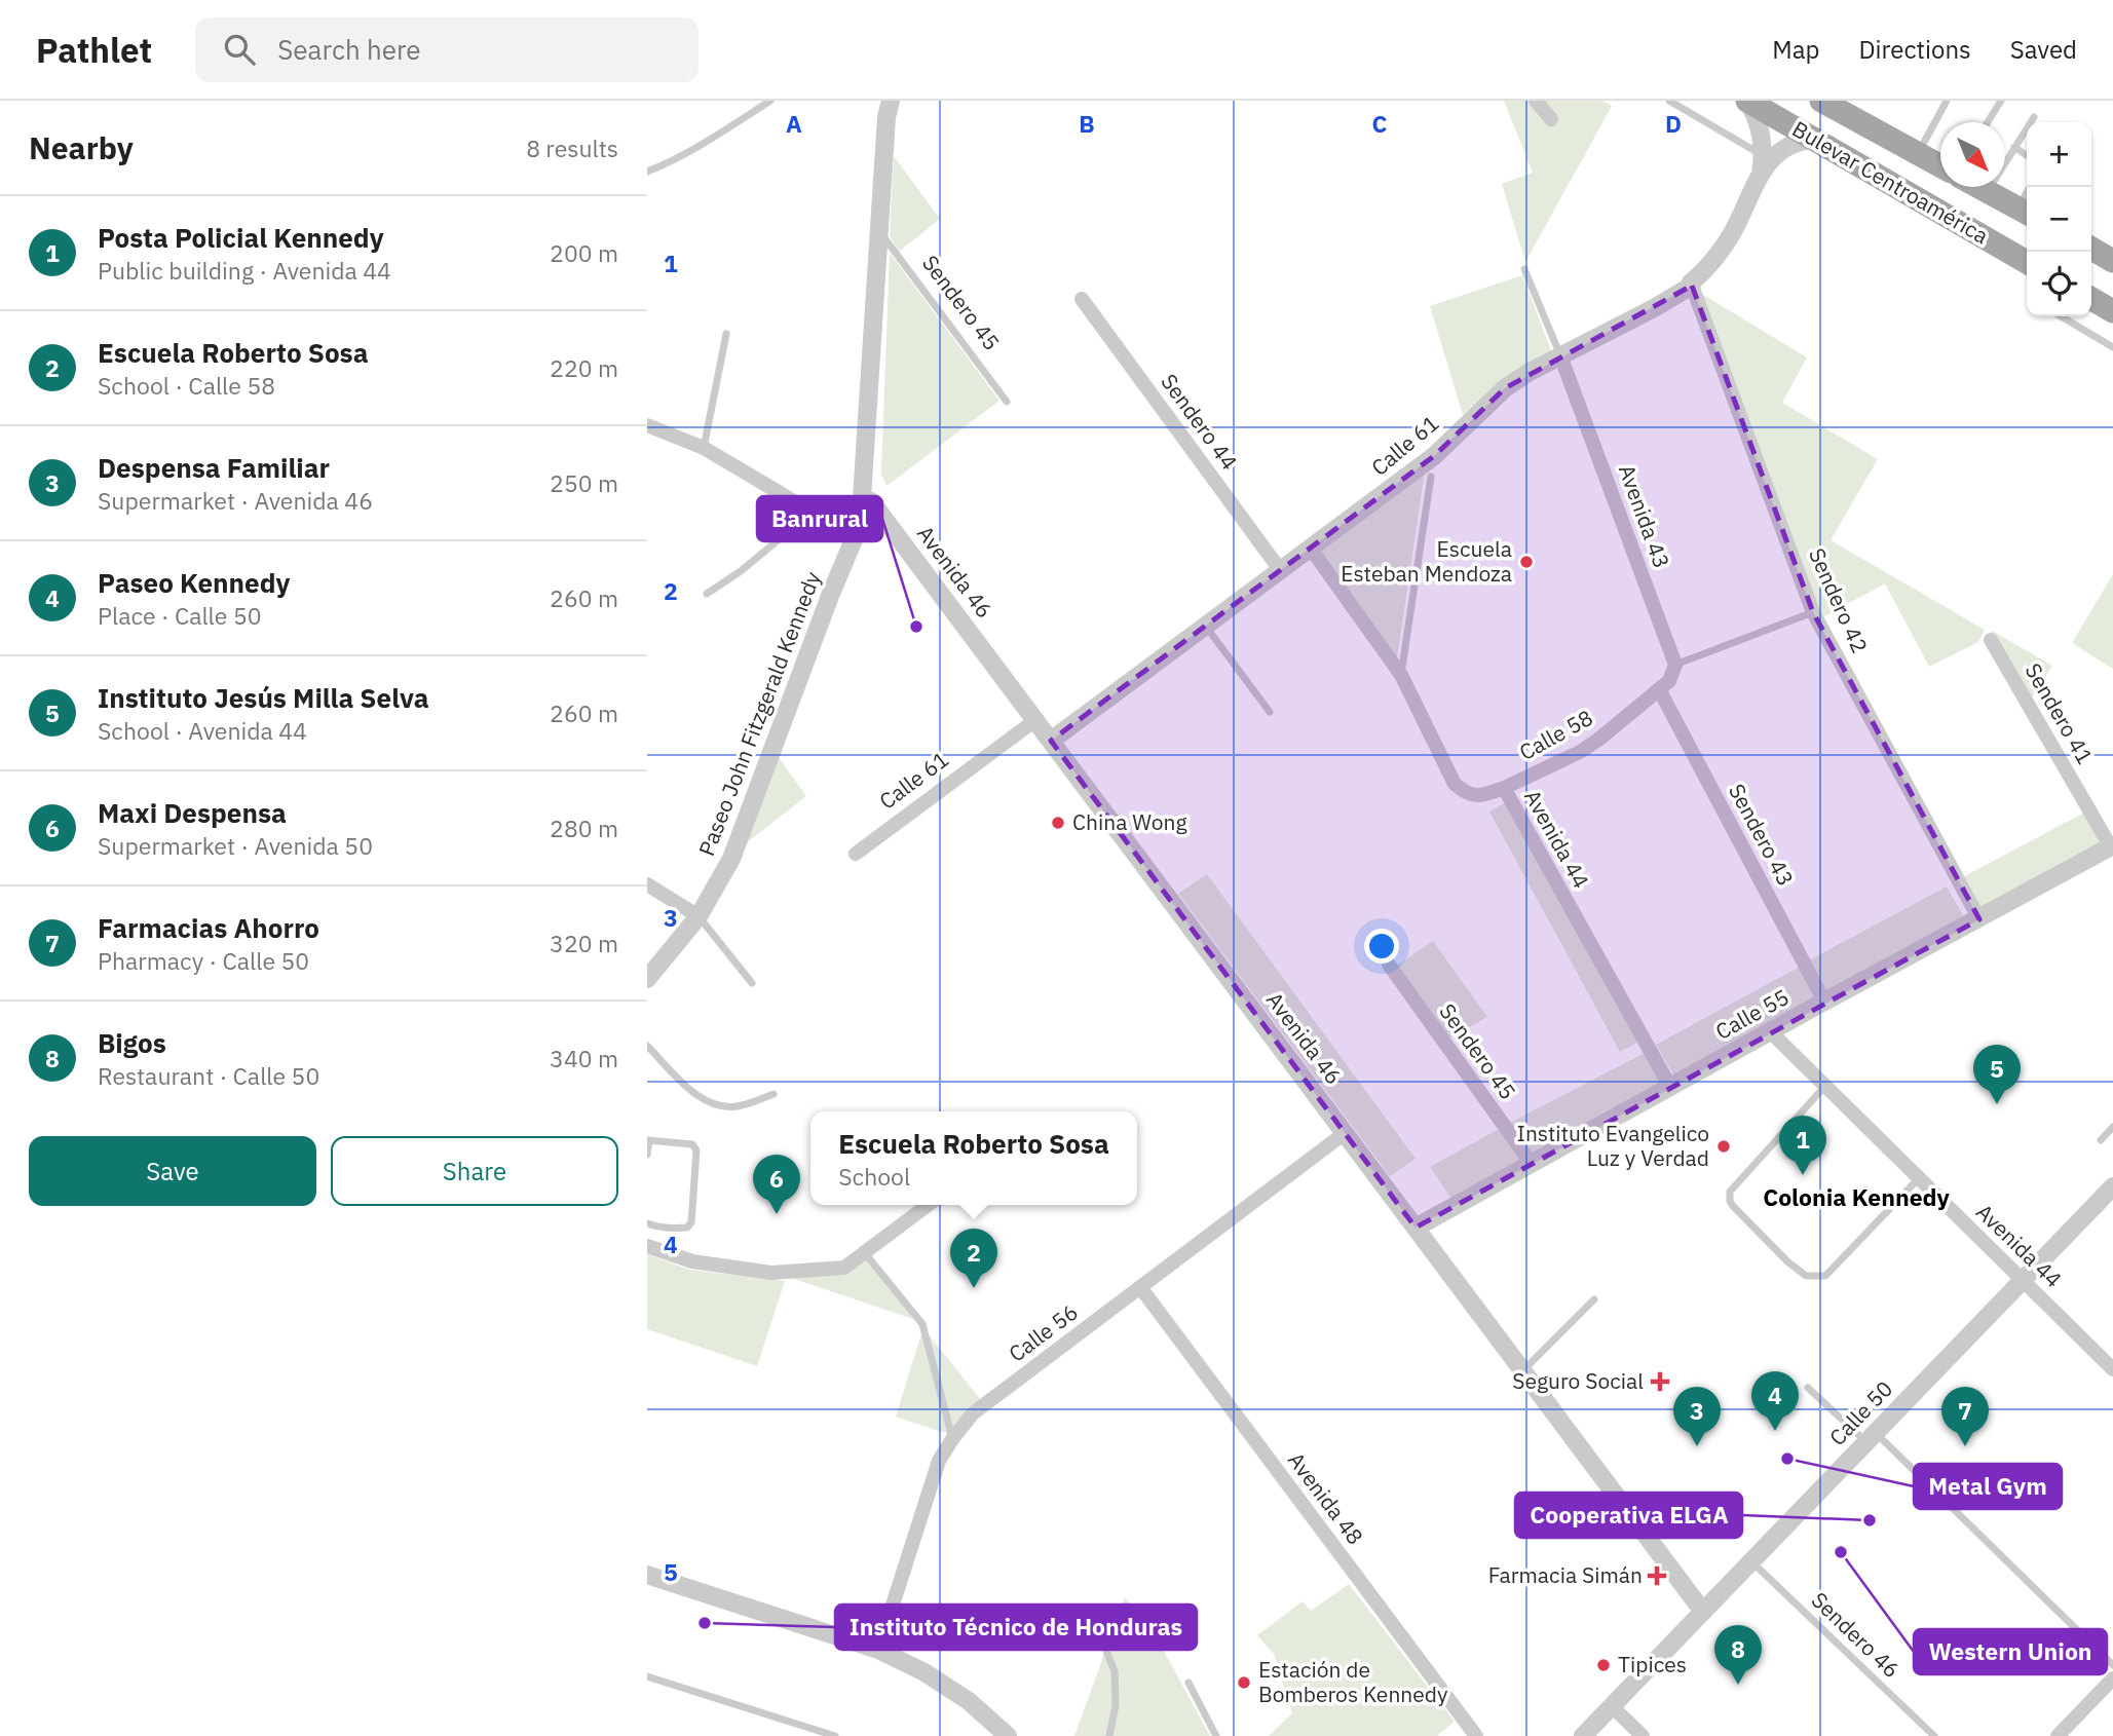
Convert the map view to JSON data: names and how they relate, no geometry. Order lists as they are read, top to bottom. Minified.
{"streets":{"main road":["Bulevar Centroamérica"],"street":["Sendero 45","Sendero 44","Calle 61","Avenida 43","Avenida 46","Sendero 42","Paseo John Fitzgerald Kennedy","Sendero 41","Calle 58","Sendero 43","Avenida 44","Calle 55","Calle 56","Calle 50","Avenida 48"],"lane":["Sendero 46"]},"crossings":[["Bulevar Centroamérica","Calle 61"],["Sendero 45","Paseo John Fitzgerald Kennedy"],["Sendero 45","Calle 55"],["Sendero 44","Calle 61"],["Calle 61","Avenida 43"],["Calle 61","Avenida 46"],["Calle 61","Sendero 42"],["Calle 61","Avenida 44"],["Avenida 46","Paseo John Fitzgerald Kennedy"],["Avenida 46","Calle 55"],["Avenida 46","Calle 56"],["Avenida 46","Calle 50"],["Sendero 42","Calle 55"],["Sendero 41","Calle 55"],["Calle 58","Sendero 43"],["Calle 58","Avenida 44"],["Sendero 43","Calle 55"],["Avenida 44","Calle 55"],["Avenida 44","Calle 50"],["Calle 56","Avenida 48"],["Calle 50","Sendero 46"]],"districts":["Colonia Kennedy"],"places":{"other":["Escuela Esteban Mendoza","Banrural","China Wong","Instituto Evangelico Luz y Verdad","Metal Gym","Cooperativa ELGA","Western Union","Instituto Técnico de Honduras","Tipices","Estación de Bomberos Kennedy"],"health":["Seguro Social","Farmacia Simán"]},"north":"bottom right","page":{"header":"Pathlet","search":"Search here","nav":["Map","Directions","Saved"],"heading":["Nearby","8 results"],"map_buttons":["+","−"],"list":[{"mark":"1","name":"Posta Policial Kennedy","note":"Public building · Avenida 44","value":"200 m"},{"mark":"2","name":"Escuela Roberto Sosa","note":"School · Calle 58","value":"220 m"},{"mark":"3","name":"Despensa Familiar","note":"Supermarket · Avenida 46","value":"250 m"},{"mark":"4","name":"Paseo Kennedy","note":"Place · Calle 50","value":"260 m"},{"mark":"5","name":"Instituto Jesús Milla Selva","note":"School · Avenida 44","value":"260 m"},{"mark":"6","name":"Maxi Despensa","note":"Supermarket · Avenida 50","value":"280 m"},{"mark":"7","name":"Farmacias Ahorro","note":"Pharmacy · Calle 50","value":"320 m"},{"mark":"8","name":"Bigos","note":"Restaurant · Calle 50","value":"340 m"}],"pins":["5","1","6","2","4","3","7","8"],"popup":["Escuela Roberto Sosa","School"],"buttons":["Save","Share"]},"grid":{"columns":["A","B","C","D"],"rows":["1","2","3","4","5"]}}
